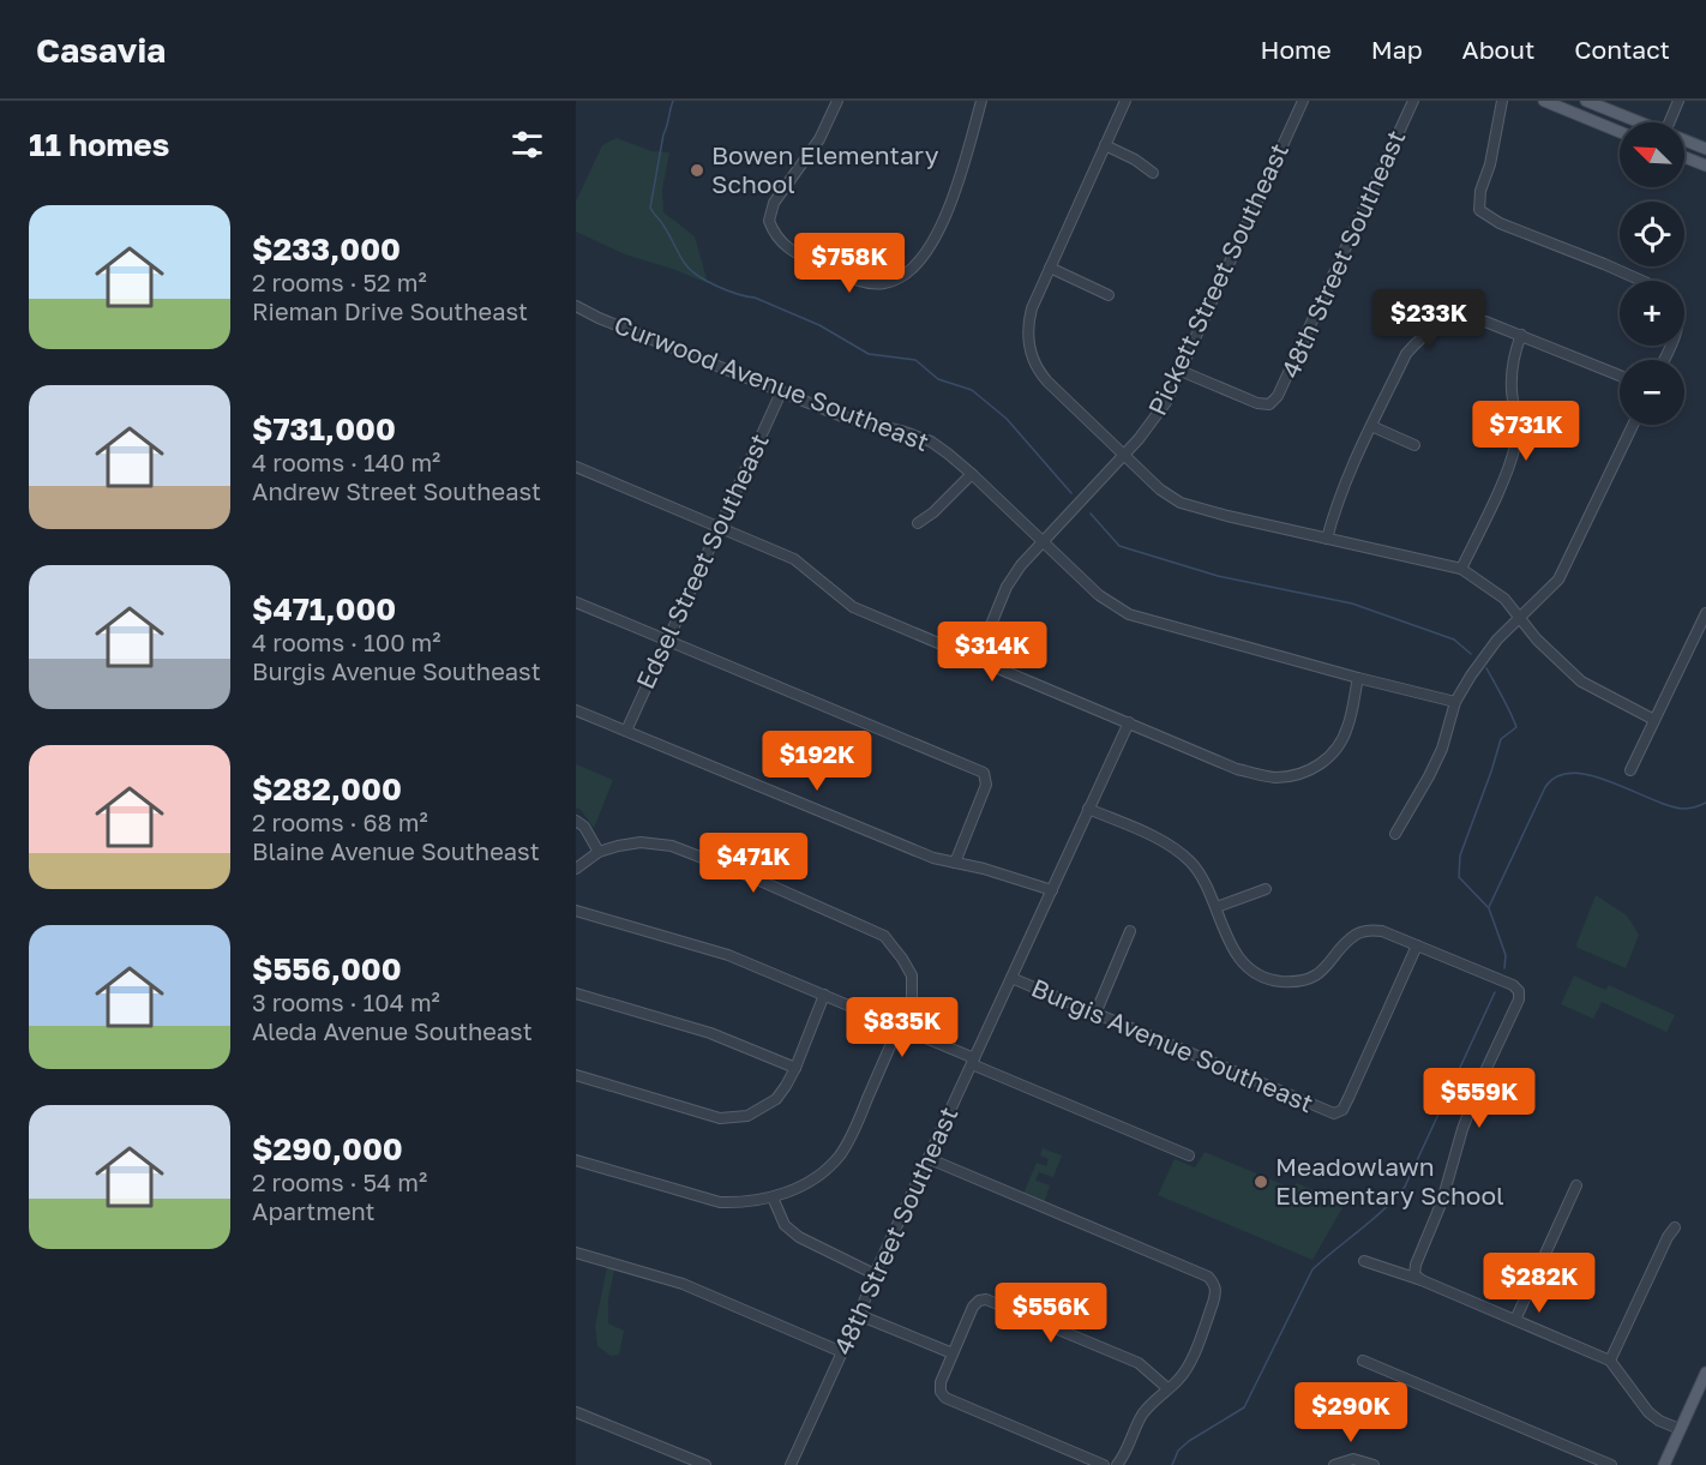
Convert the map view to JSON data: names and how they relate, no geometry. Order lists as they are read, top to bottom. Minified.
{"streets":{"street":["48th Street Southeast","Pickett Street Southeast","Curwood Avenue Southeast","Edsel Street Southeast","Burgis Avenue Southeast"]},"crossings":[["48th Street Southeast","Pickett Street Southeast"],["48th Street Southeast","Burgis Avenue Southeast"],["Pickett Street Southeast","Curwood Avenue Southeast"],["Curwood Avenue Southeast","Edsel Street Southeast"]],"places":["Bowen Elementary School","Meadowlawn Elementary School"],"north":"top left","page":{"header":"Casavia","nav":["Home","Map","About","Contact"],"heading":"11 homes","map_buttons":["+","−"],"list":[{"name":"$233,000","note":"2 rooms · 52 m² · Rieman Drive Southeast"},{"name":"$731,000","note":"4 rooms · 140 m² · Andrew Street Southeast"},{"name":"$471,000","note":"4 rooms · 100 m² · Burgis Avenue Southeast"},{"name":"$282,000","note":"2 rooms · 68 m² · Blaine Avenue Southeast"},{"name":"$556,000","note":"3 rooms · 104 m² · Aleda Avenue Southeast"},{"name":"$290,000","note":"2 rooms · 54 m² · Apartment"}],"price":["$758K","$233K","$731K","$314K","$192K","$471K","$835K","$559K","$282K","$556K","$290K"]}}
